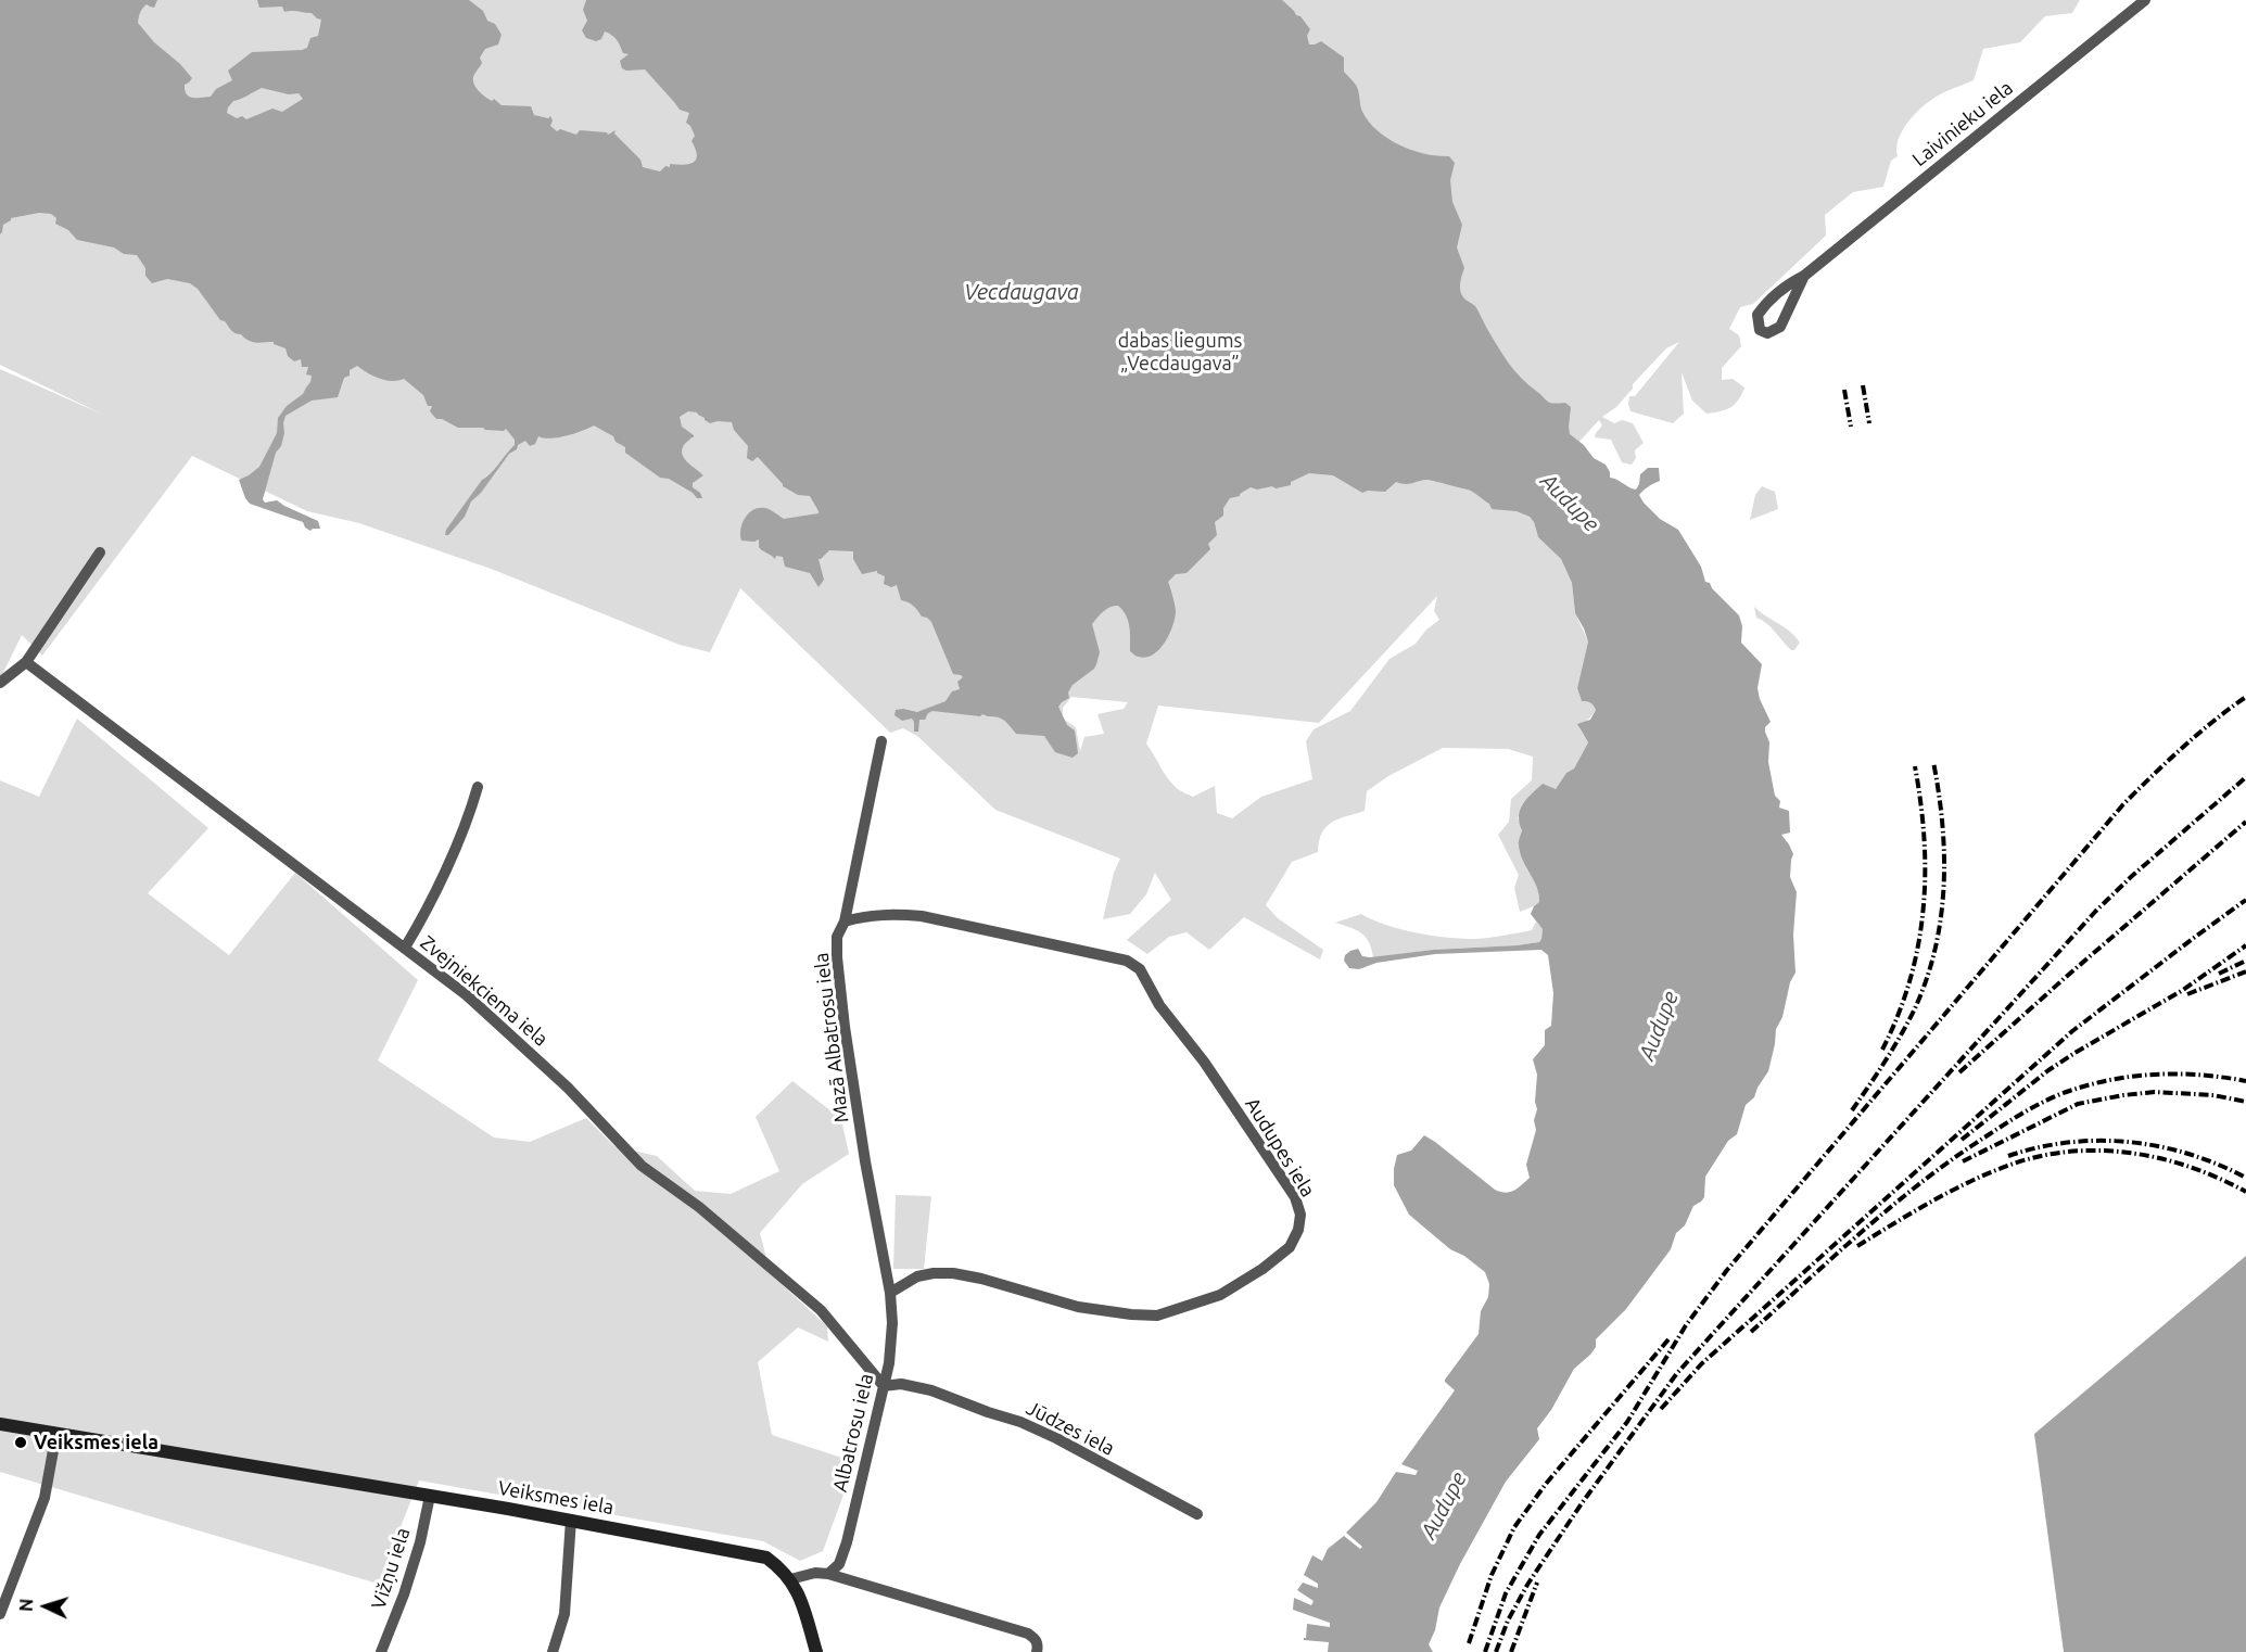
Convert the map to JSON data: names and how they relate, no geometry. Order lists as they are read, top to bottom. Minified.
{"streets":{"main road":["Veiksmes iela"],"street":["Laivinieku iela","Zvejniekciema iela","Mazā Albatrosu iela","Audupes iela","Jūdzes iela","Albatrosu iela","Vižņu iela"]},"crossings":[["Zvejniekciema iela","Jūdzes iela"],["Zvejniekciema iela","Albatrosu iela"],["Mazā Albatrosu iela","Audupes iela"],["Mazā Albatrosu iela","Albatrosu iela"],["Audupes iela","Albatrosu iela"],["Jūdzes iela","Albatrosu iela"],["Veiksmes iela","Vižņu iela"]],"water":["Vecdaugava","Audupe"],"parks":["dabas liegums „Vecdaugava”"],"places":["Veiksmes iela"],"north":"left"}
